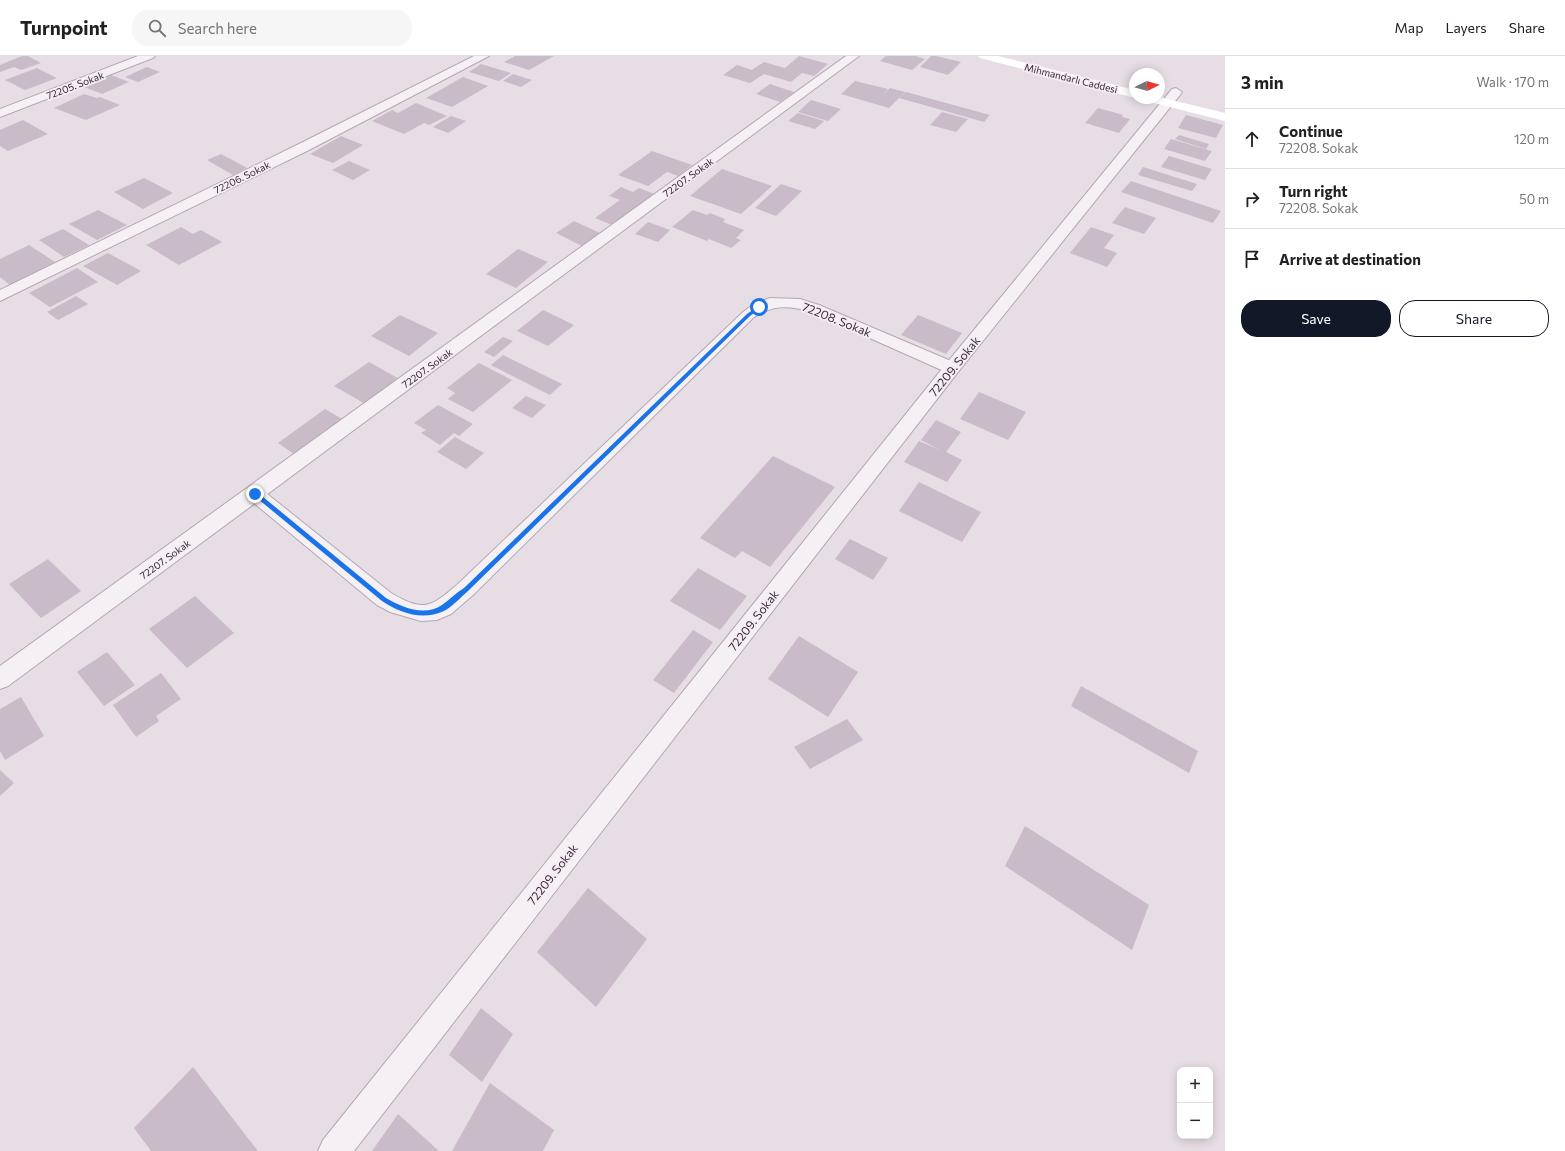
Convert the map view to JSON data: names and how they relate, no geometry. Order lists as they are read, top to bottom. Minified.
{"streets":{"street":["Mihmandarlı Caddesi","72205. Sokak","72206. Sokak","72207. Sokak","72209. Sokak"],"lane":["72208. Sokak"]},"crossings":[["72207. Sokak","72208. Sokak"],["72208. Sokak","72209. Sokak"]],"north":"right","page":{"header":"Turnpoint","search":"Search here","nav":["Map","Layers","Share"],"heading":["3 min","Walk · 170 m"],"list":[["Continue","72208. Sokak","120 m"],["Turn right","72208. Sokak","50 m"],"Arrive at destination"],"buttons":["Save","Share"],"map_buttons":["+","−"]}}
